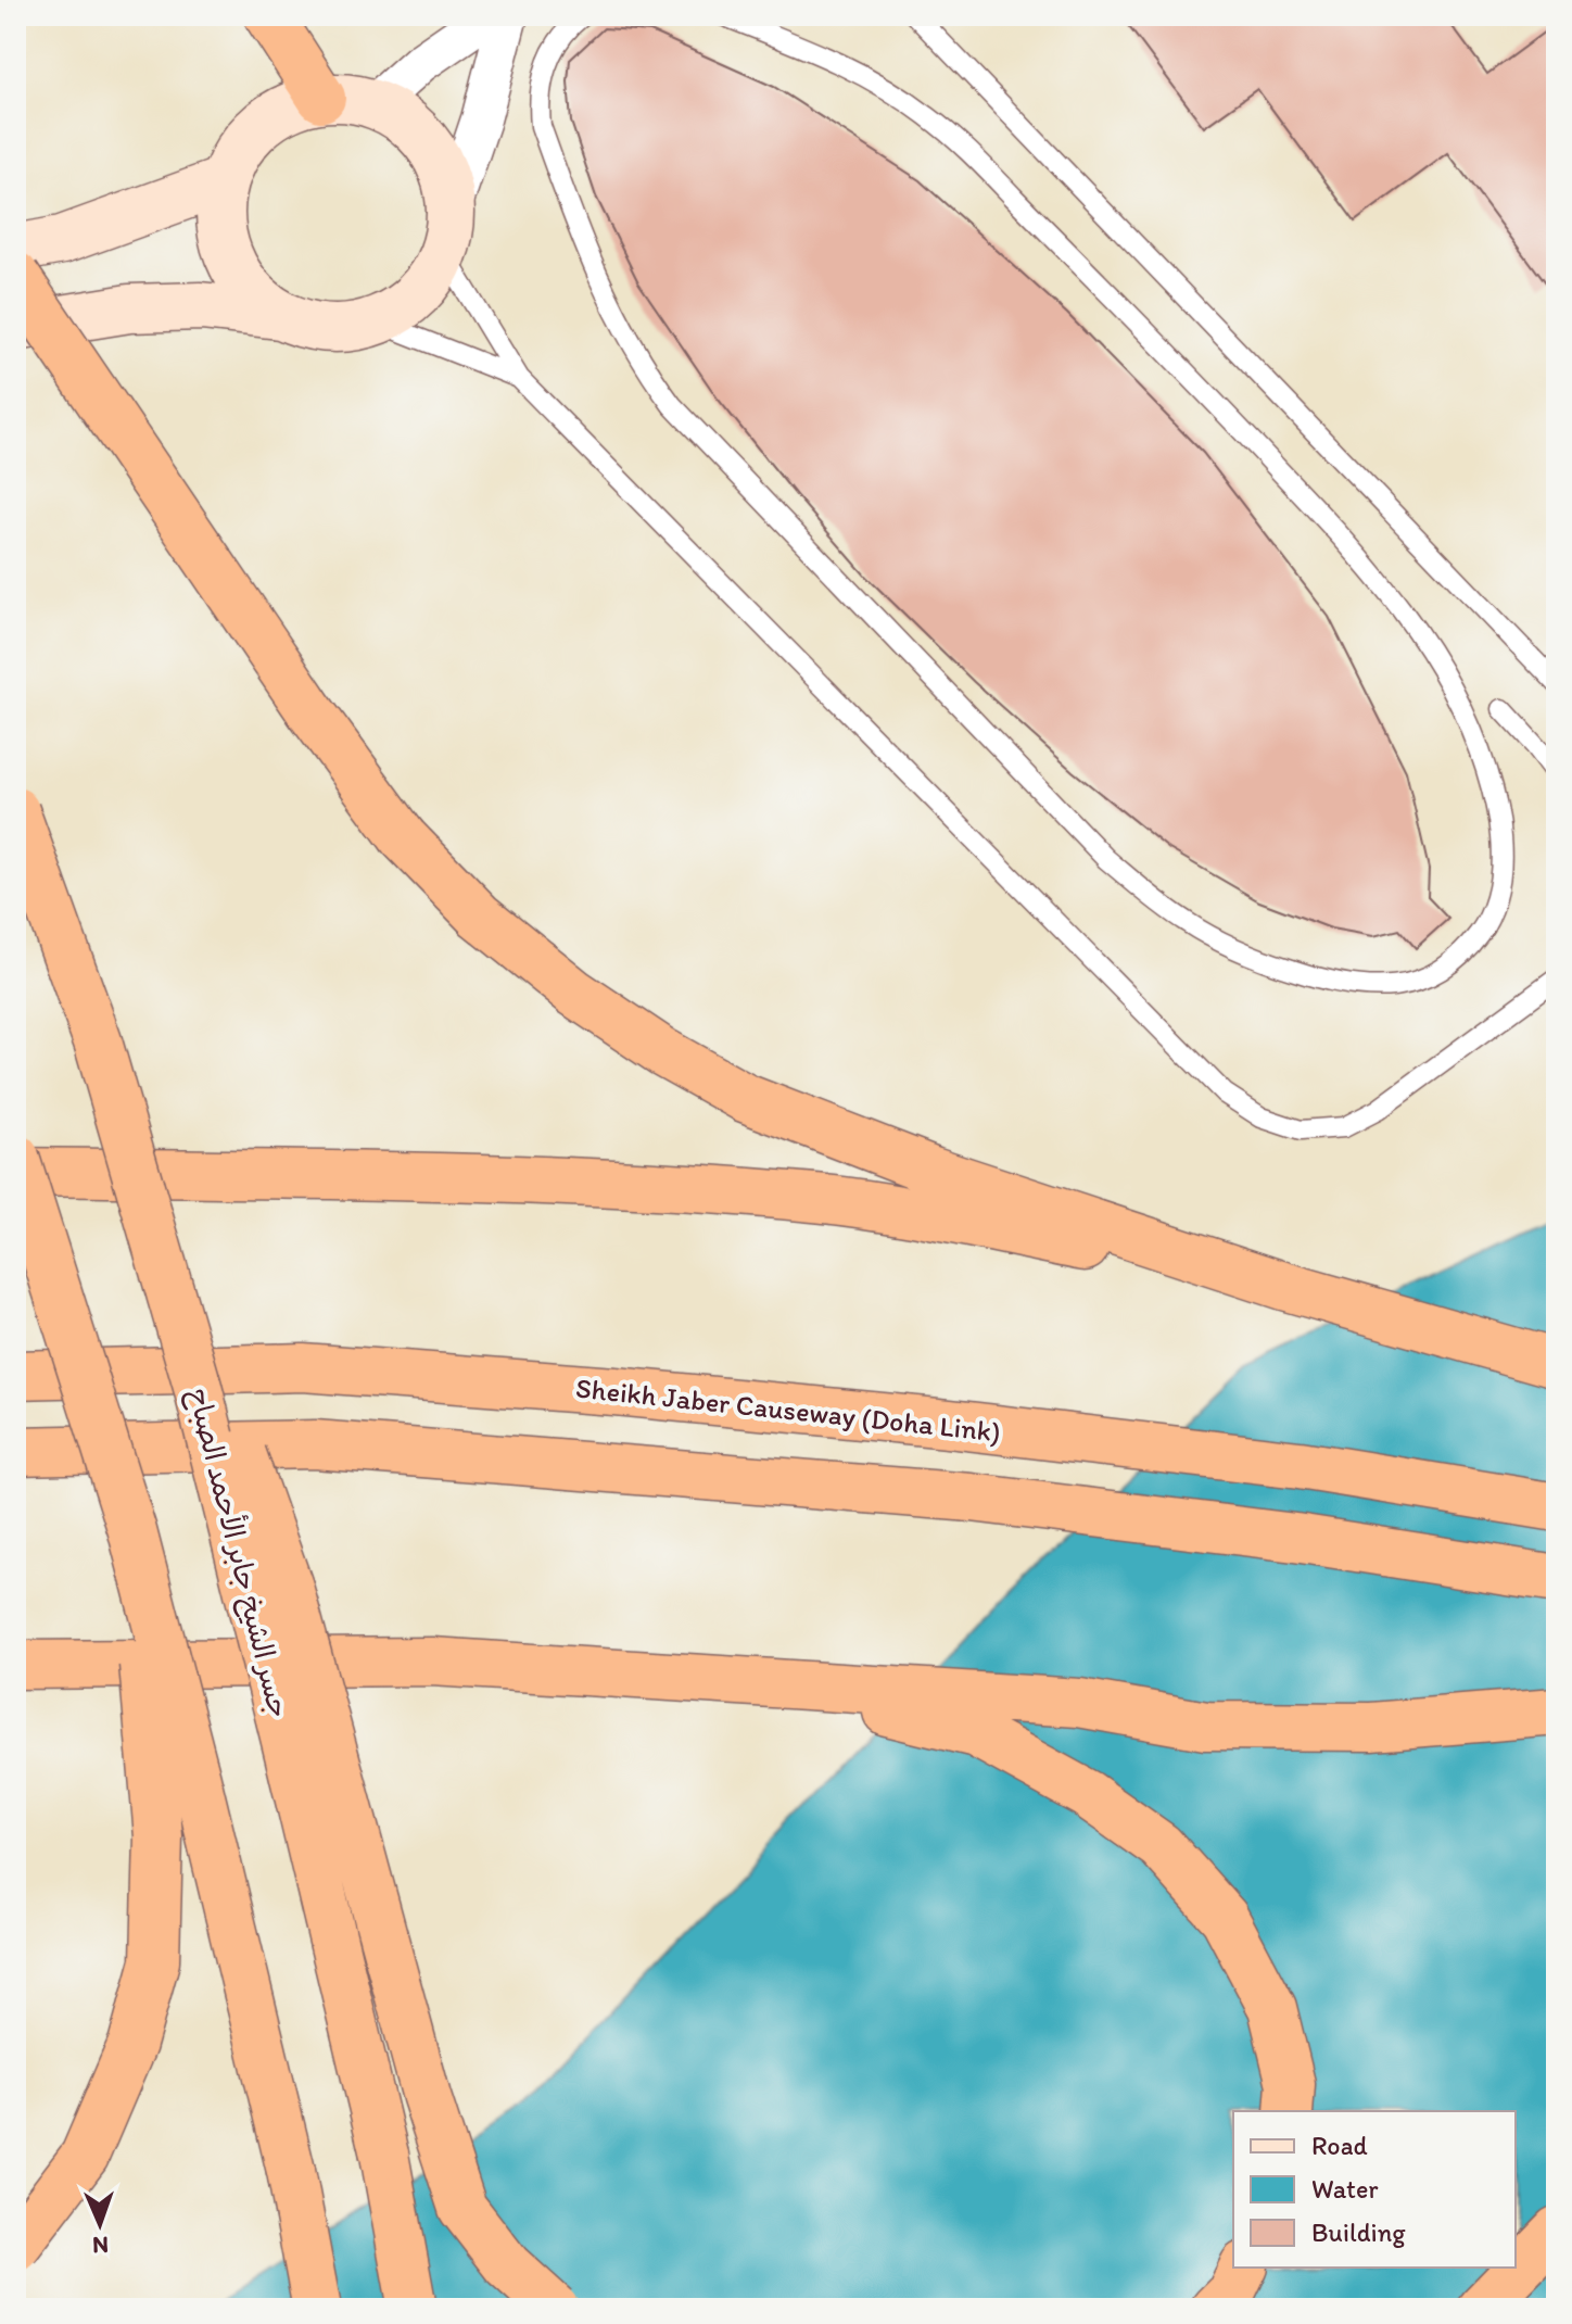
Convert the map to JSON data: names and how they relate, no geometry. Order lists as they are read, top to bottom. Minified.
{"streets":{"highway":["Sheikh Jaber Causeway (Doha Link)","جسر الشيخ جابر الأحمد الصباح"]},"legend":["Road","Water","Building"],"north":"bottom"}
